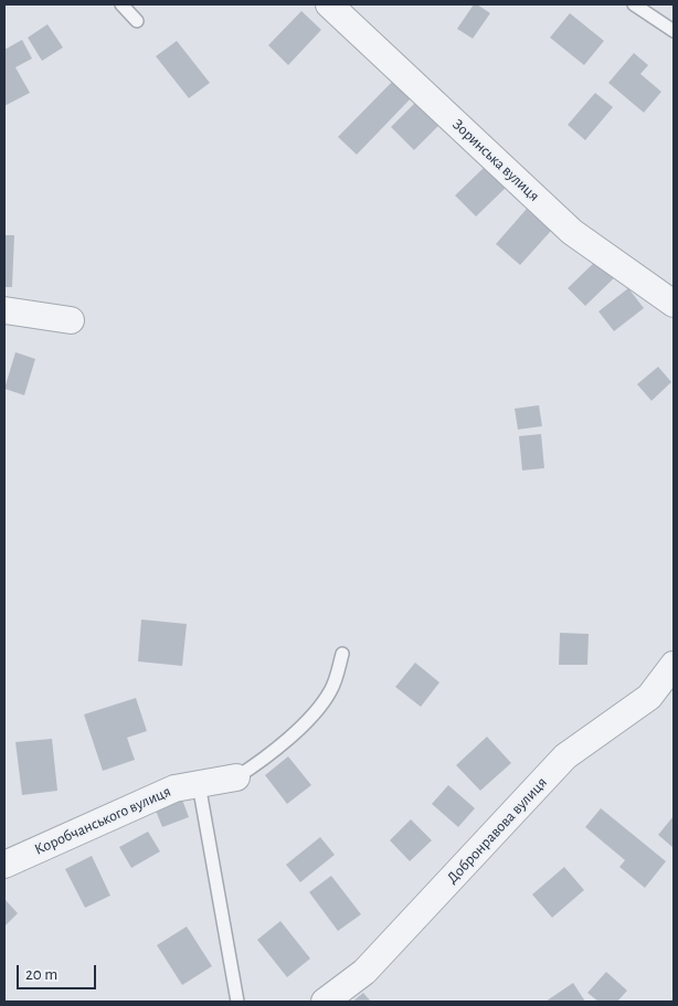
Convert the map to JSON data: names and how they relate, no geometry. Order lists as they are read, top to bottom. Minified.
{"streets":{"street":["Зоринська вулиця","Коробчанського вулиця","Добронравова вулиця"]},"scale_bar":"20 m"}
